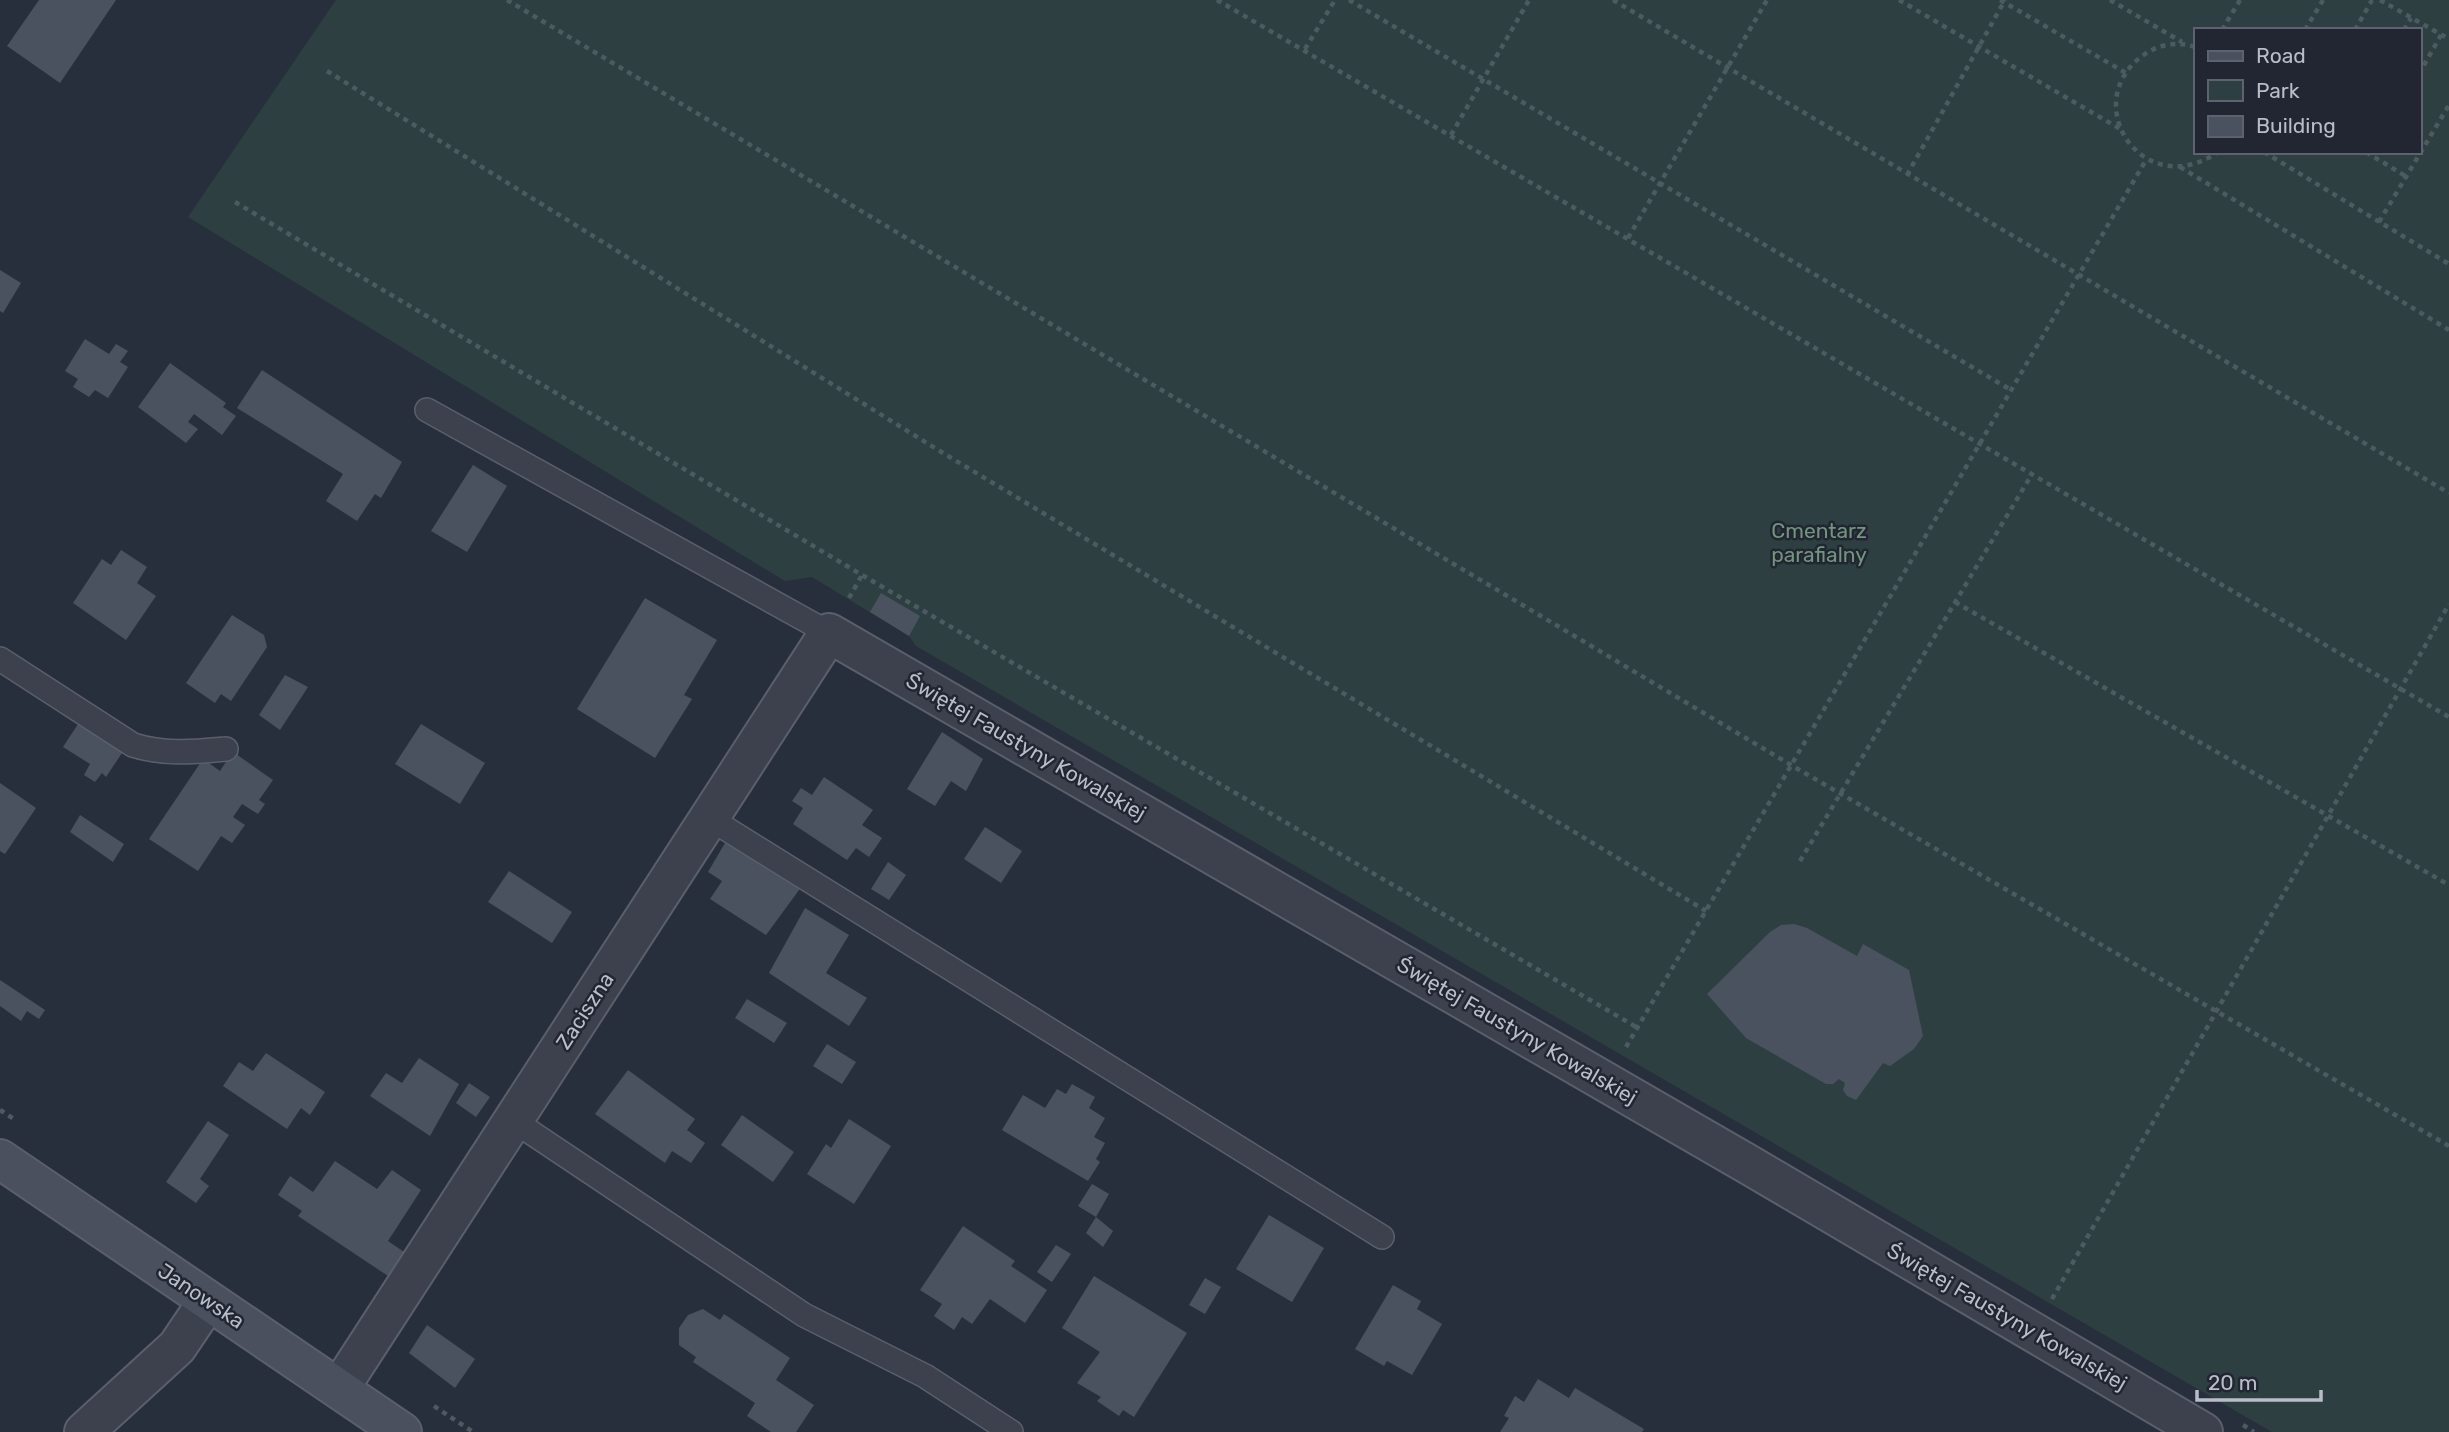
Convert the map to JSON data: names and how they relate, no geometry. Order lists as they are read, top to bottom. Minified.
{"streets":{"main road":["Janowska"],"street":["Świętej Faustyny Kowalskiej","Zaciszna"]},"crossings":[["Świętej Faustyny Kowalskiej","Zaciszna"],["Zaciszna","Janowska"]],"parks":["Cmentarz parafialny"],"legend":["Road","Park","Building"],"scale_bar":"20 m"}
